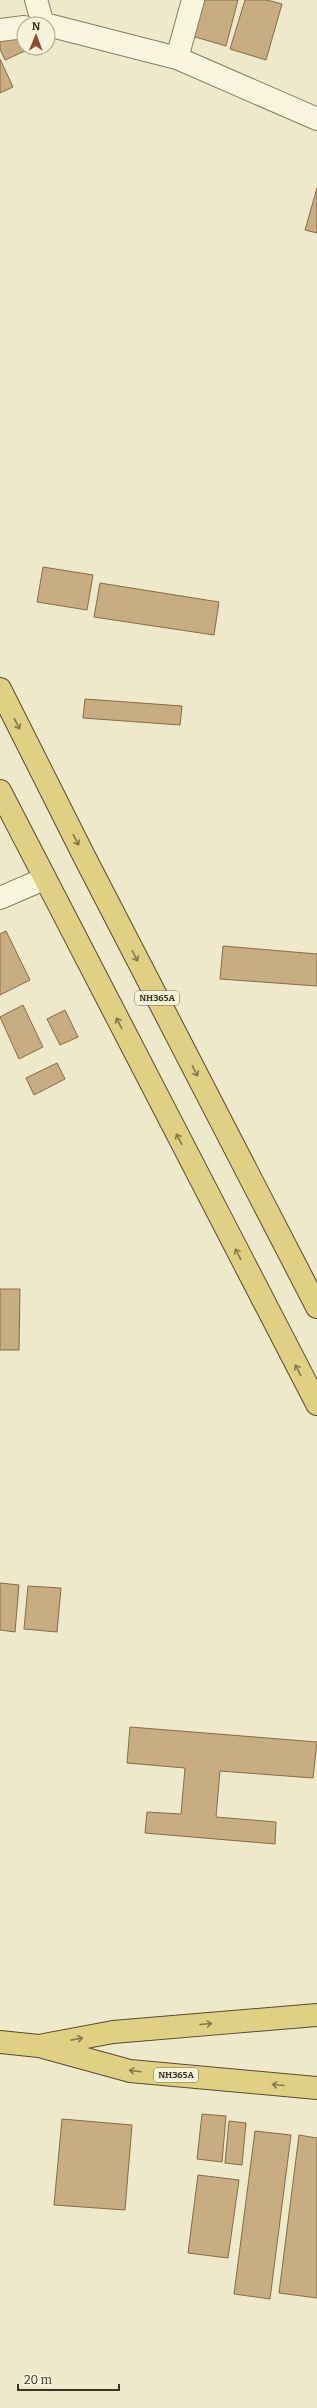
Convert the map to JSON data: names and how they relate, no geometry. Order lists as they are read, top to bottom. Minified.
{"streets":{"highway":["NH365A"]},"scale_bar":"20 m","north":"top"}
